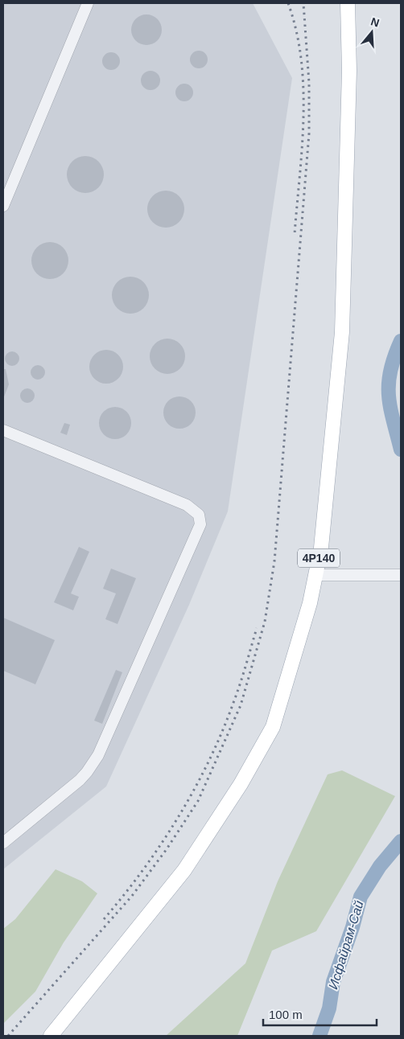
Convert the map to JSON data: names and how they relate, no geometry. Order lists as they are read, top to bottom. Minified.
{"streets":{"main road":["4P140"]},"water":["Исфайрам-Сай"],"scale_bar":"100 m","north":"top"}
